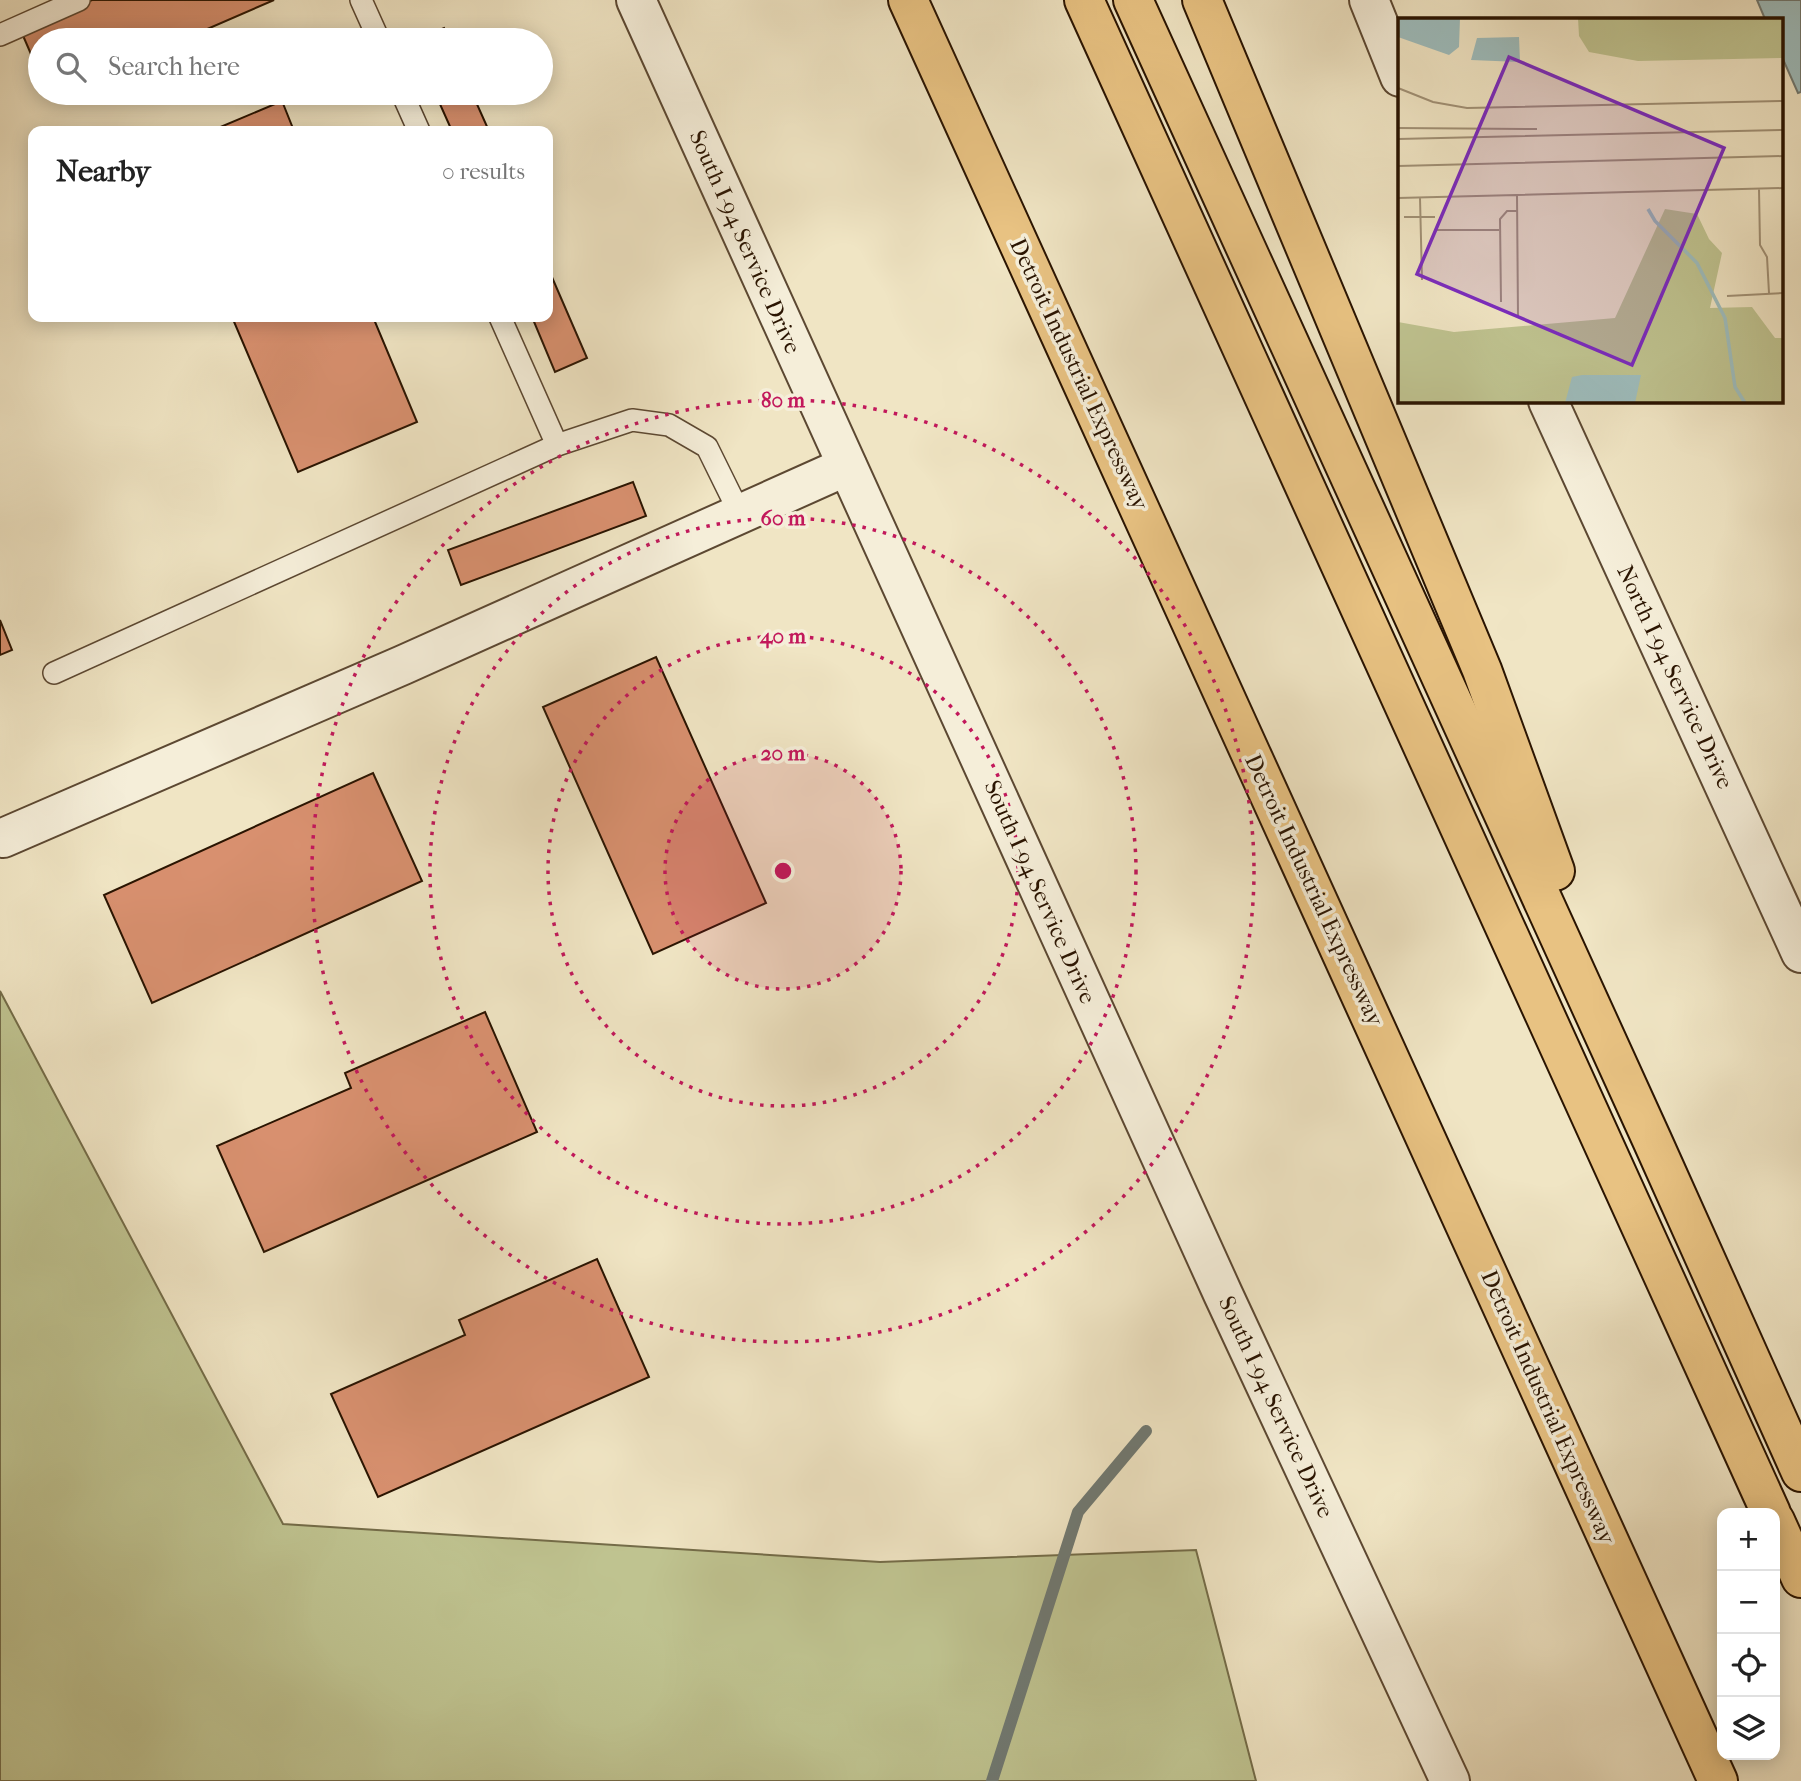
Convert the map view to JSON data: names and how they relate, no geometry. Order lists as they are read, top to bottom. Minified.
{"streets":{"highway":["Detroit Industrial Expressway"],"street":["South I-94 Service Drive","North I-94 Service Drive"]},"page":{"search":"Search here","heading":["Nearby","0 results"],"map_buttons":["+","−"]},"rings":["80 m","60 m","40 m","20 m"]}
